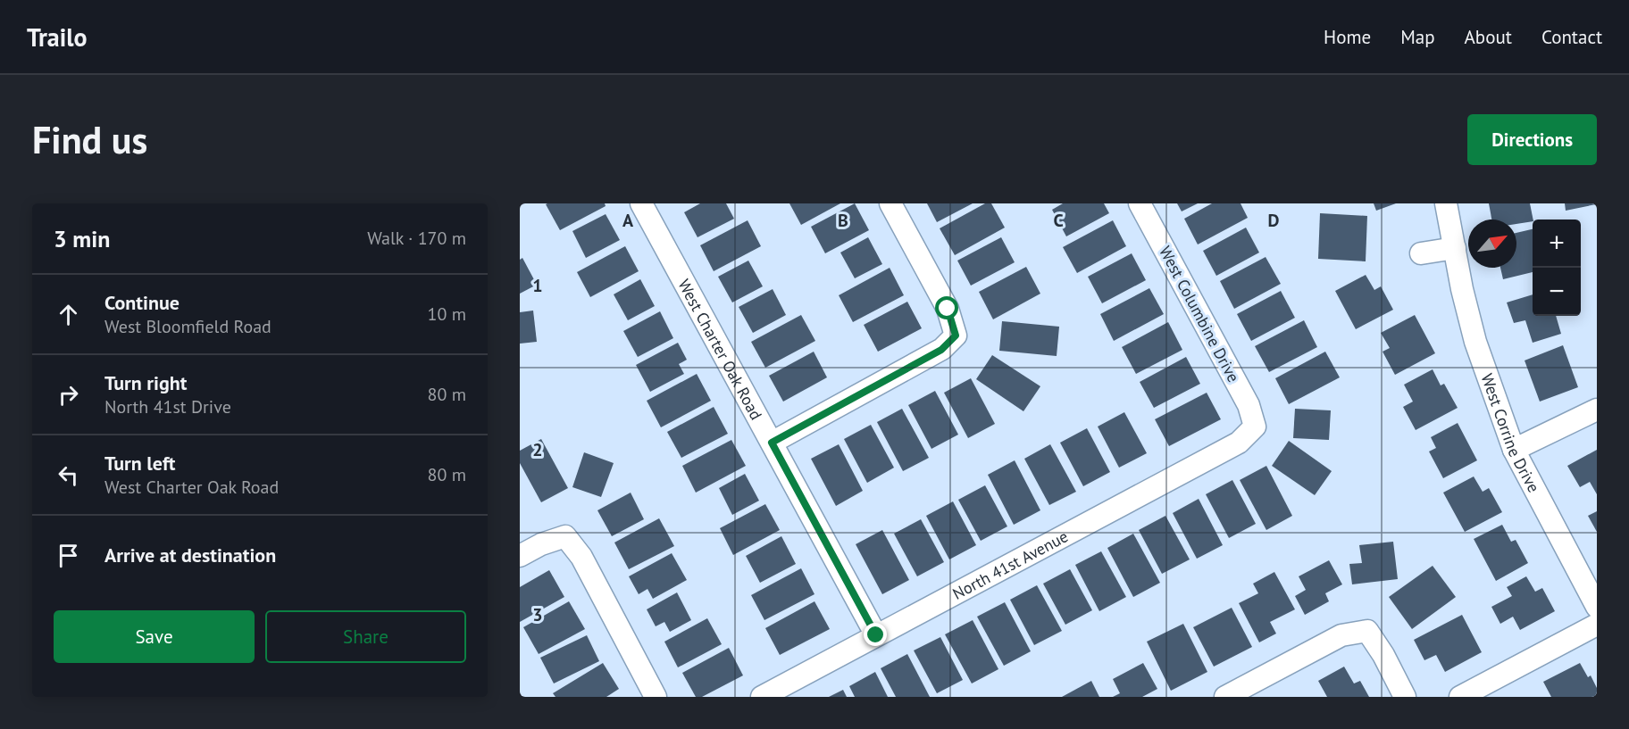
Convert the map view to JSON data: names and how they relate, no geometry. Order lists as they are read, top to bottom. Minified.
{"streets":{"street":["West Columbine Drive","West Charter Oak Road","West Corrine Drive","North 41st Avenue"]},"crossings":[["West Columbine Drive","North 41st Avenue"],["West Charter Oak Road","North 41st Avenue"]],"north":"top right","page":{"header":"Trailo","nav":["Home","Map","About","Contact"],"buttons":["Directions",["Save","Share"]],"title":"Find us","heading":["3 min","Walk · 170 m"],"map_buttons":["+","−"],"list":[["Continue","West Bloomfield Road","10 m"],["Turn right","North 41st Drive","80 m"],["Turn left","West Charter Oak Road","80 m"],"Arrive at destination"]},"grid":{"columns":["A","B","C","D"],"rows":["1","2","3"]}}
